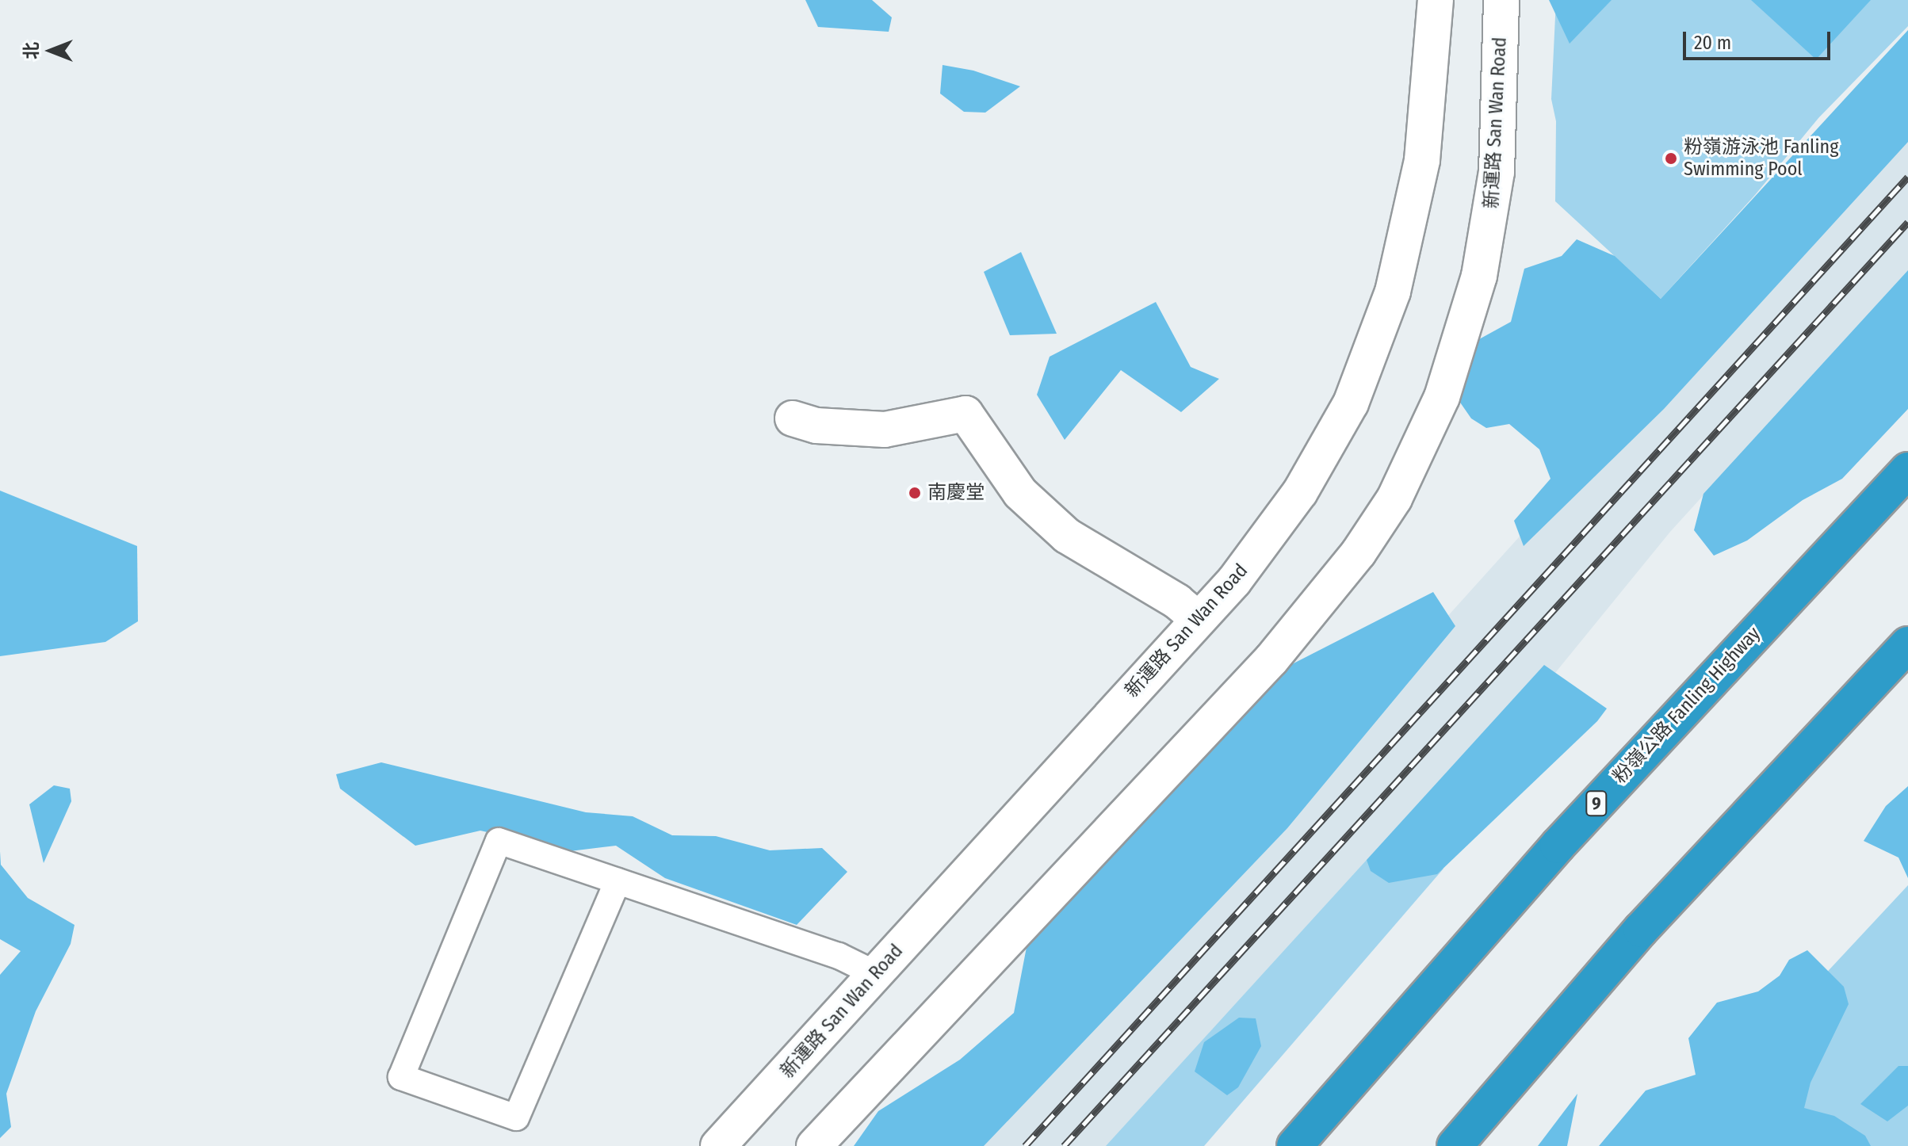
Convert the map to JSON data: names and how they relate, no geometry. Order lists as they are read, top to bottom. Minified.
{"streets":{"highway":["粉嶺公路 Fanling Highway","9"],"street":["新運路 San Wan Road"]},"places":["粉嶺游泳池 Fanling Swimming Pool","南慶堂"],"scale_bar":"20 m","north":"left"}
